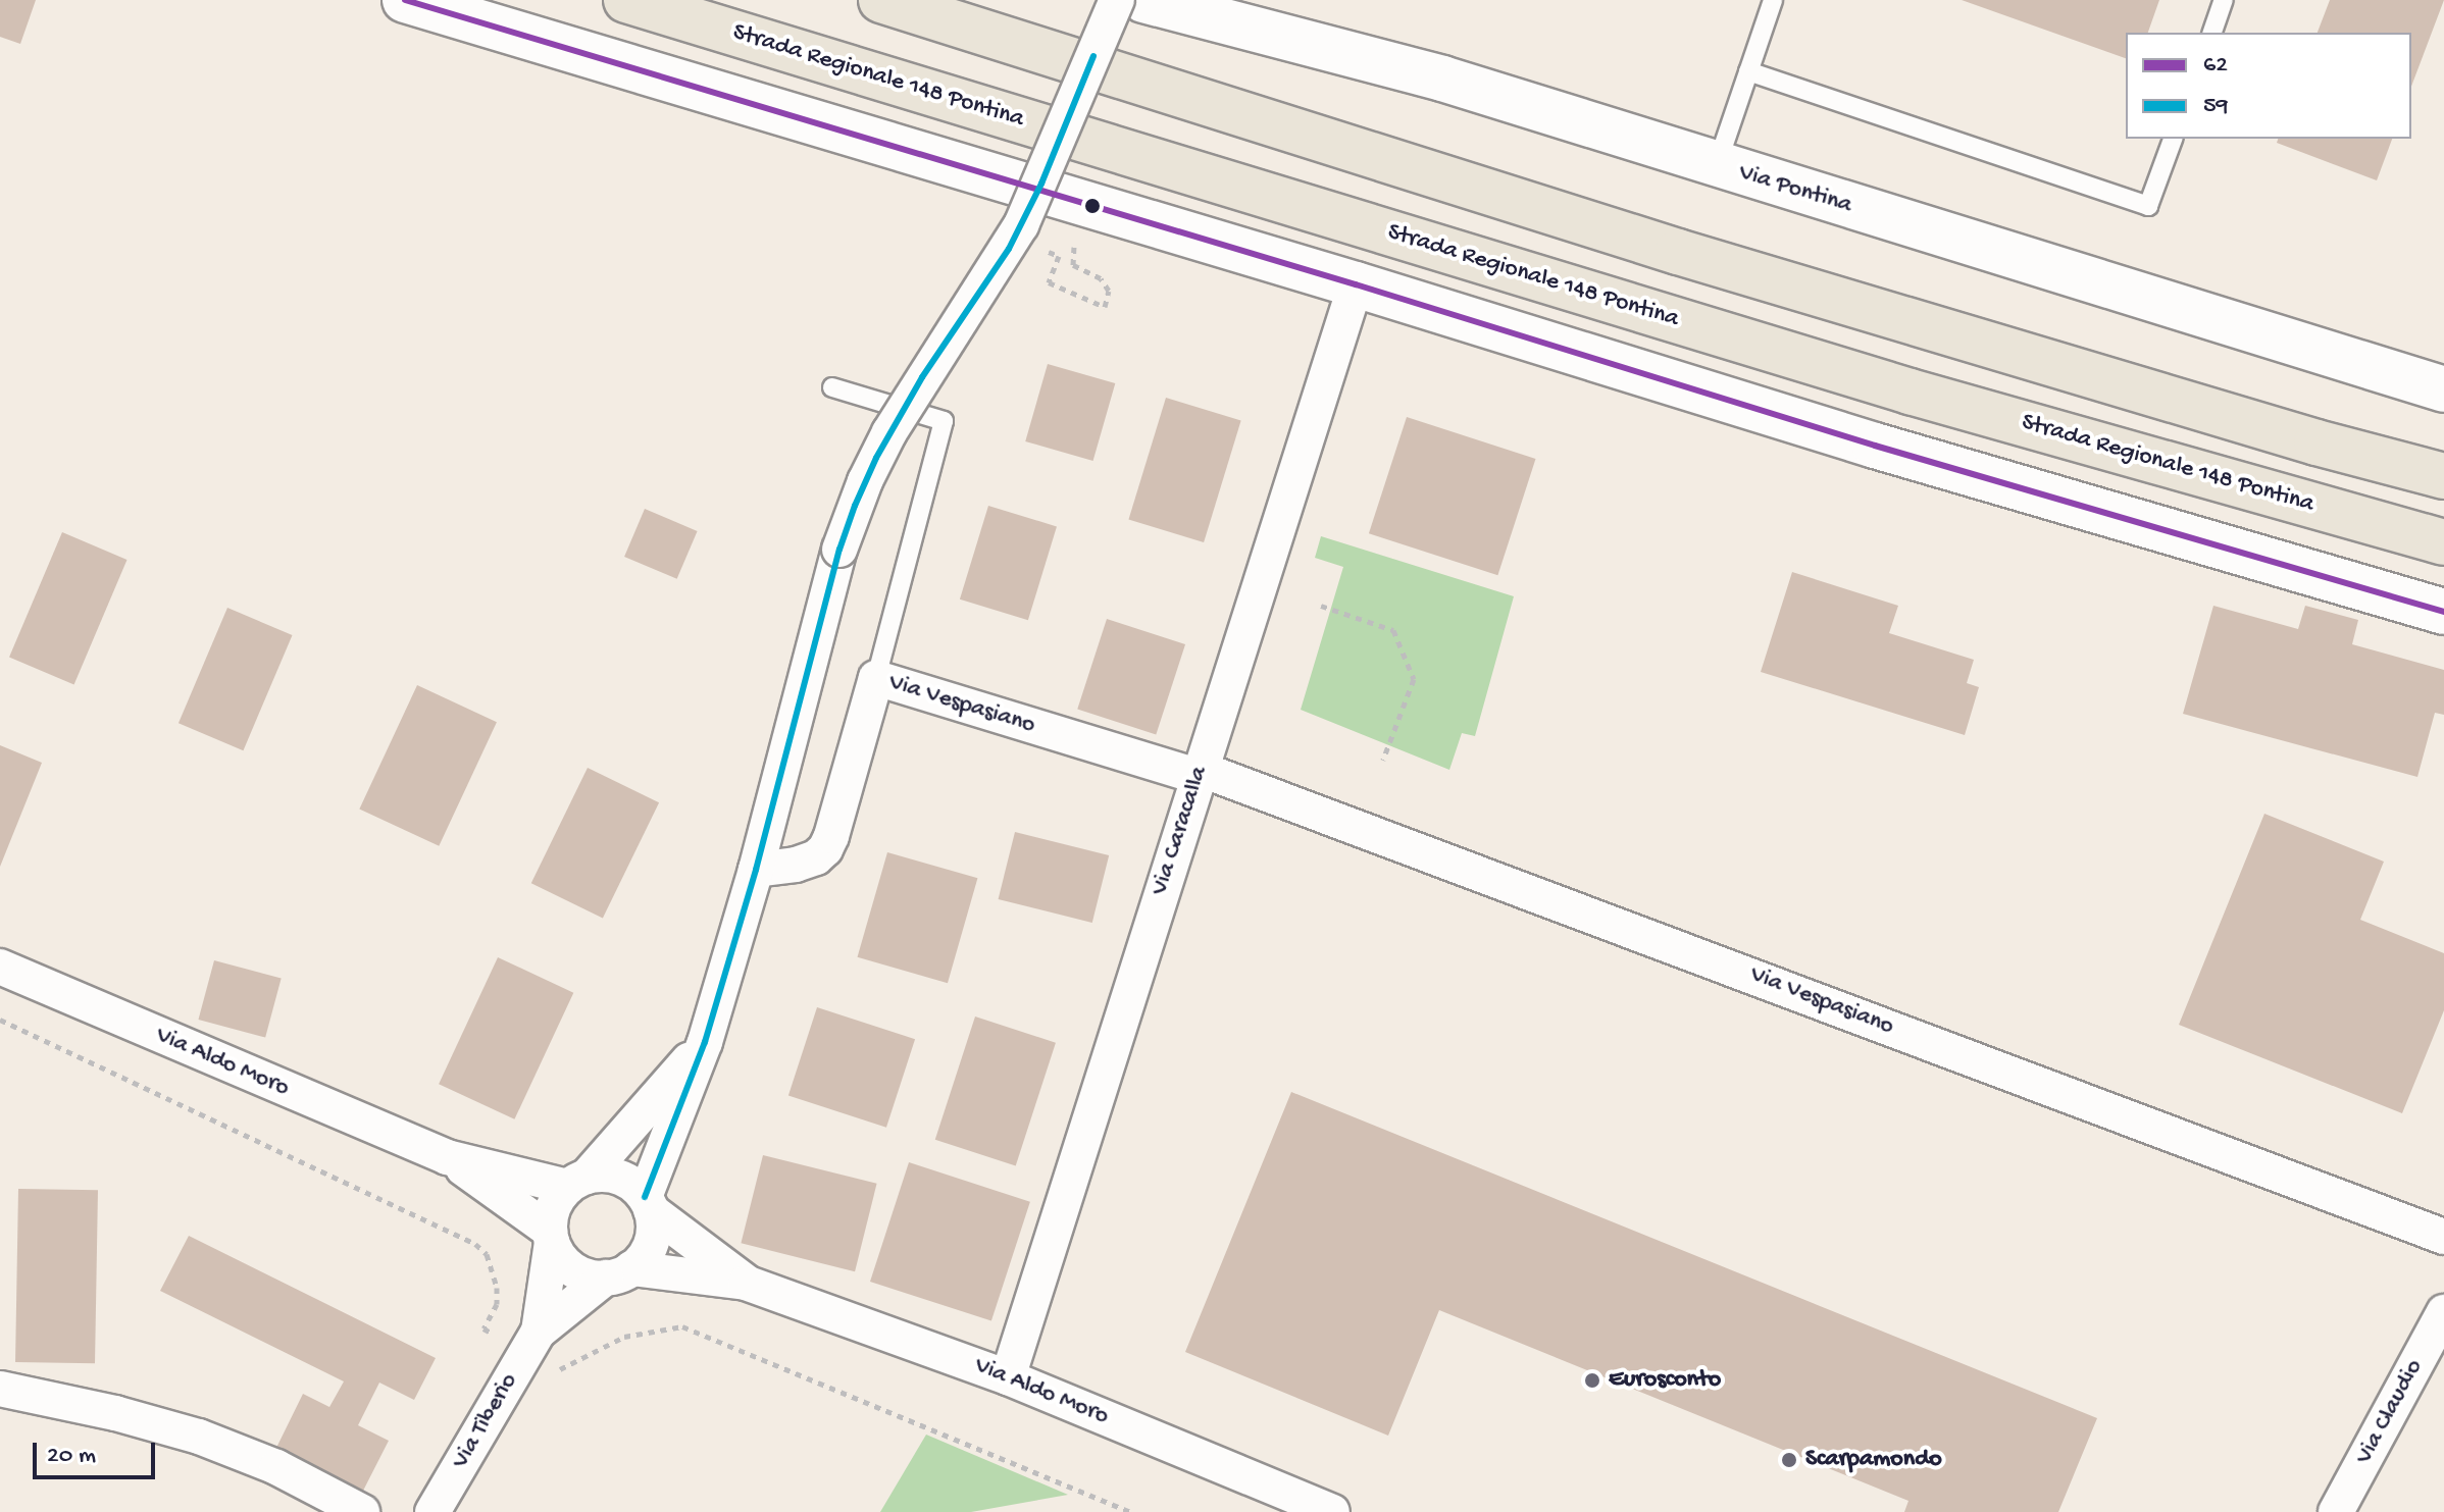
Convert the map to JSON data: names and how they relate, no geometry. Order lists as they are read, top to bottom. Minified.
{"streets":{"highway":["Strada Regionale 148 Pontina"],"street":["Via Pontina","Via Vespasiano","Via Caracalla","Via Aldo Moro","Via Claudio","Via Tiberio"]},"crossings":[["Via Vespasiano","Via Caracalla"],["Via Caracalla","Via Aldo Moro"],["Via Aldo Moro","Via Tiberio"]],"places":["Eurosconto","Scarpamondo"],"lines":["transit line 62","transit line 59"],"legend":["62","59"],"scale_bar":"20 m"}
